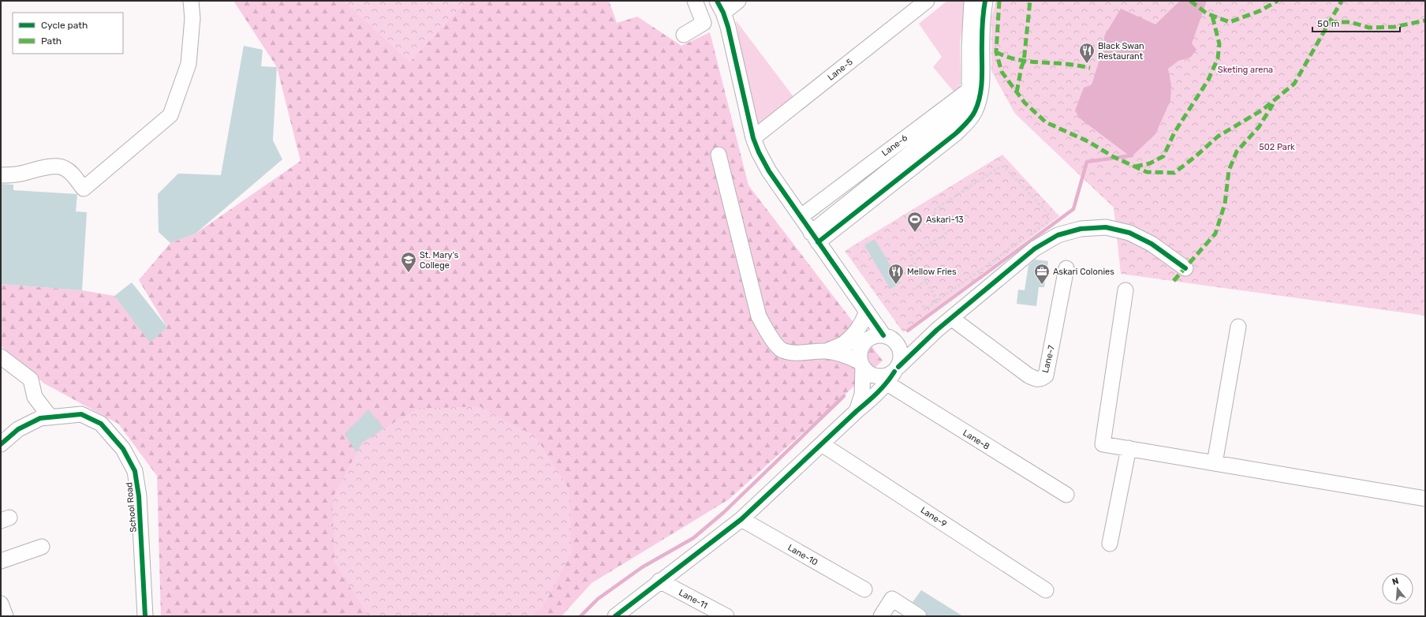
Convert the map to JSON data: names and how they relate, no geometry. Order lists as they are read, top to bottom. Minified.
{"streets":{"street":["Lane-5","Lane-6","Lane-7","Lane-8","School Road","Lane-9","Lane-10","Lane-11"]},"parks":["Sketing arena","502 Park"],"places":{"restaurant":["Black Swan Restaurant","Mellow Fries"],"sports":["Askari-13"],"school or university":["St. Mary's College"],"office":["Askari Colonies"]},"legend":["Cycle path","Path"],"scale_bar":"50 m","north":"top"}
